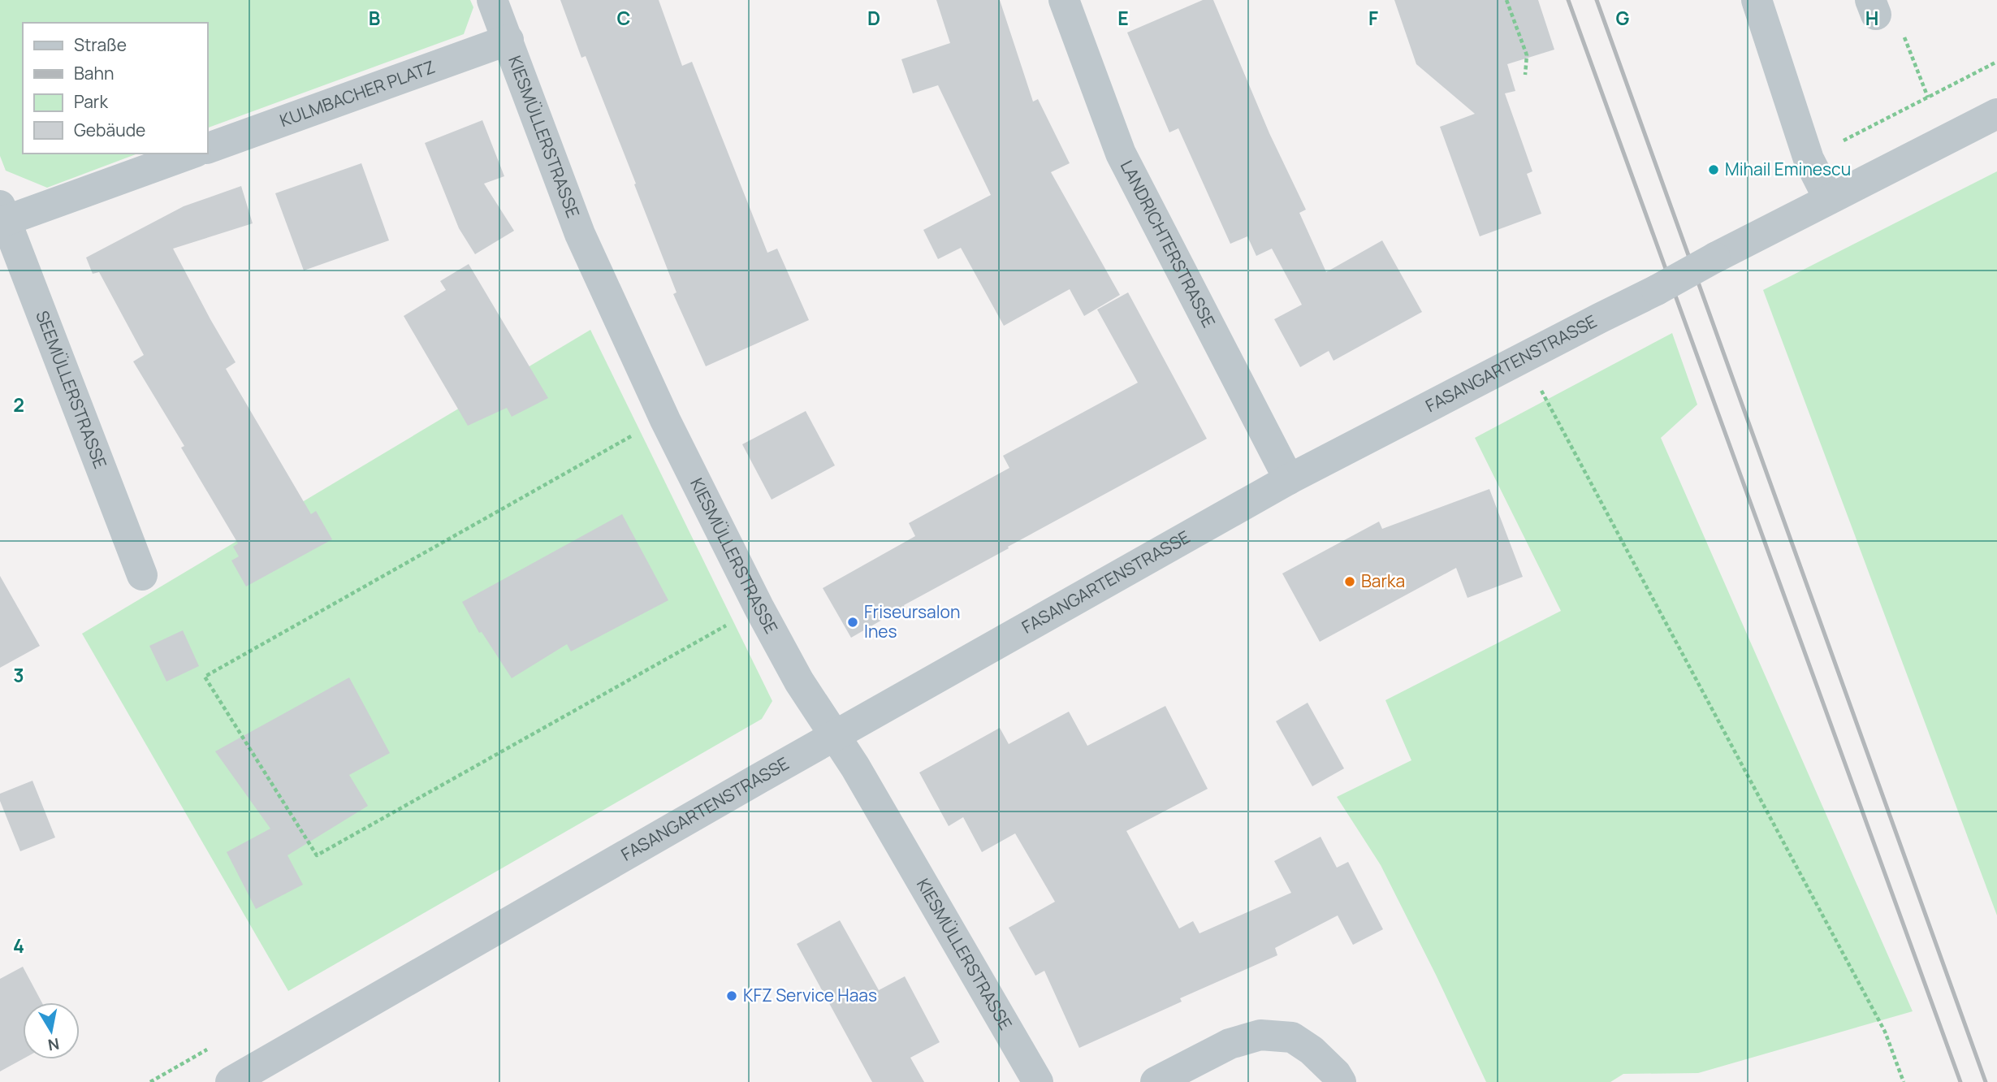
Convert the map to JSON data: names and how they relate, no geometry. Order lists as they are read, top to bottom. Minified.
{"streets":{"street":["KULMBACHER PLATZ","KIESMÜLLERSTRASSE","LANDRICHTERSTRASSE","FASANGARTENSTRASSE","SEEMÜLLERSTRASSE"]},"crossings":[["KULMBACHER PLATZ","KIESMÜLLERSTRASSE"],["KIESMÜLLERSTRASSE","FASANGARTENSTRASSE"],["LANDRICHTERSTRASSE","FASANGARTENSTRASSE"]],"places":["Mihail Eminescu","Barka","Friseursalon Ines","KFZ Service Haas"],"legend":["Straße","Bahn","Park","Gebäude"],"north":"bottom","grid":{"columns":["B","C","D","E","F","G","H"],"rows":["2","3","4"]}}
